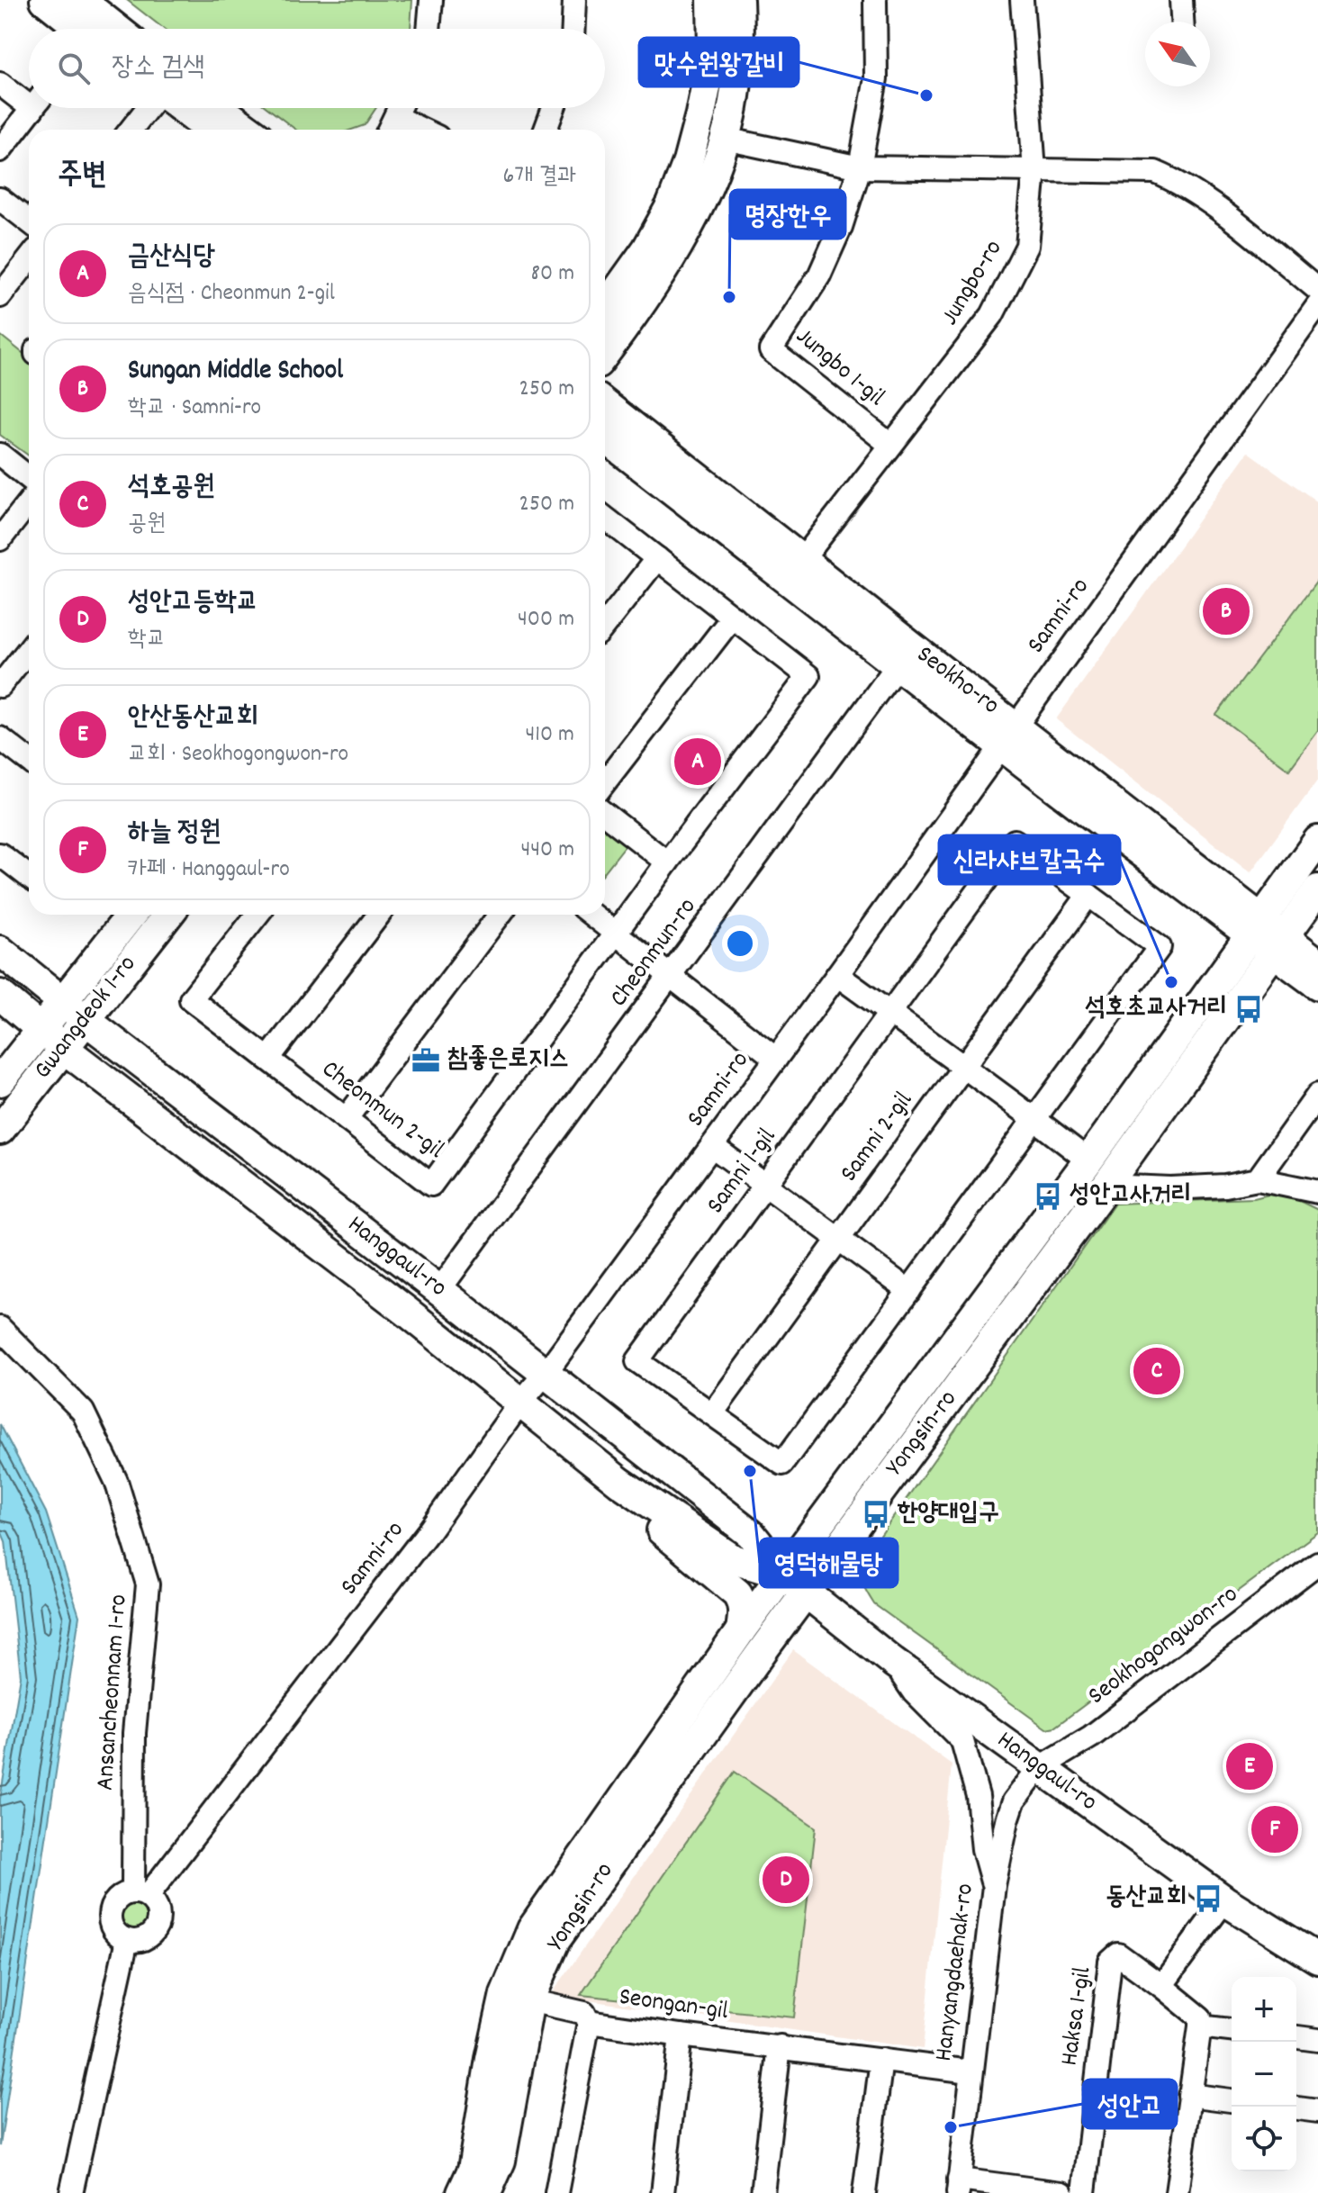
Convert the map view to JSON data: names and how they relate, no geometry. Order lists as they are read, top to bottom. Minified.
{"streets":{"main road":["Seokho-ro","Gwangdeok 1-ro","Hanggaul-ro","Yongsin-ro"],"street":["Jungbo-ro","Jungbo 1-gil","Samni-ro","Cheonmun-ro","Cheonmun 2-gil","Samni 2-gil","Samni 1-gil","Seokhogongwon-ro","Ansancheonnam 1-ro","Hanyangdaehak-ro","Seongan-gil","Haksa 1-gil"]},"crossings":[["Jungbo-ro","Jungbo 1-gil"],["Jungbo-ro","Seokho-ro"],["Samni-ro","Seokho-ro"],["Samni-ro","Hanggaul-ro"],["Samni-ro","Ansancheonnam 1-ro"],["Seokho-ro","Cheonmun-ro"],["Seokho-ro","Yongsin-ro"],["Cheonmun-ro","Hanggaul-ro"],["Gwangdeok 1-ro","Hanggaul-ro"],["Samni 2-gil","Samni 1-gil"],["Hanggaul-ro","Yongsin-ro"],["Hanggaul-ro","Seokhogongwon-ro"],["Hanggaul-ro","Hanyangdaehak-ro"],["Seokhogongwon-ro","Hanyangdaehak-ro"],["Hanyangdaehak-ro","Seongan-gil"]],"places":{"other":["맛수원왕갈비","명장한우","신라샤브칼국수","영덕해물탕","성안고"],"bus stop":["석호초교사거리","성안고사거리","한양대입구","동산교회"],"office":["참좋은로지스"]},"north":"top left","page":{"search":"장소 검색","heading":["주변","6개 결과"],"list":[{"mark":"A","name":"금산식당","note":"음식점 · Cheonmun 2-gil","value":"80 m"},{"mark":"B","name":"Sungan Middle School","note":"학교 · Samni-ro","value":"250 m"},{"mark":"C","name":"석호공원","note":"공원","value":"250 m"},{"mark":"D","name":"성안고등학교","note":"학교","value":"400 m"},{"mark":"E","name":"안산동산교회","note":"교회 · Seokhogongwon-ro","value":"410 m"},{"mark":"F","name":"하늘 정원","note":"카페 · Hanggaul-ro","value":"440 m"}],"pins":["B","A","C","E","F","D"],"map_buttons":["+","−"]}}
